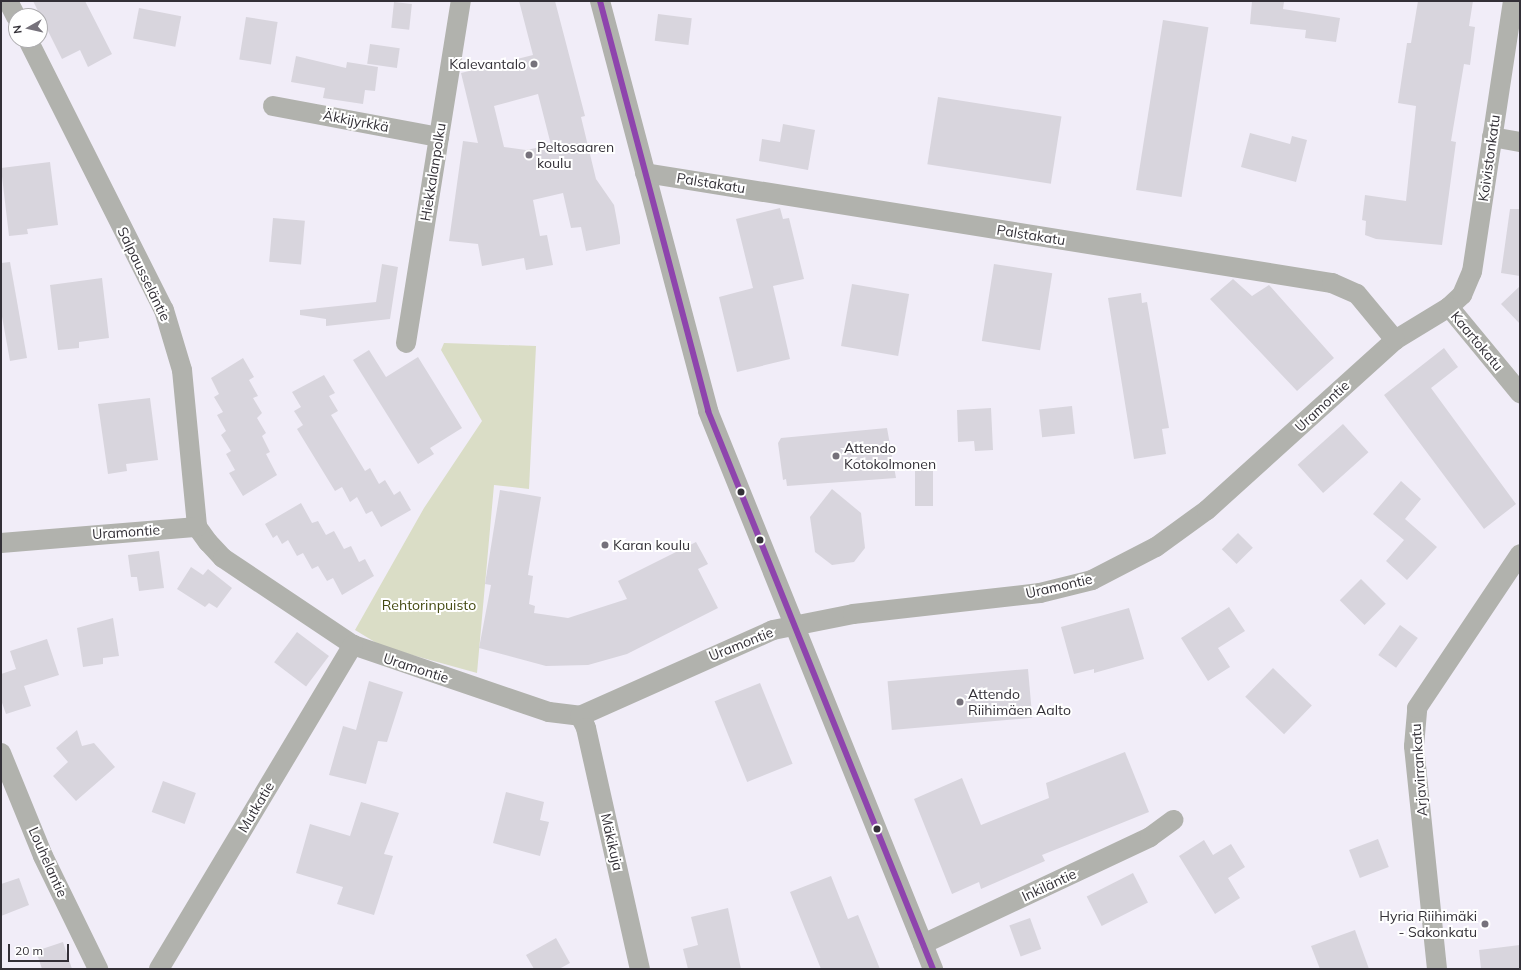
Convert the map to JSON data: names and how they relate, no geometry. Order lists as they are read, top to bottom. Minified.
{"streets":{"street":["Äkkijyrkkä","Koivistonkatu","Hiekkalanpolku","Palstakatu","Salpausseläntie","Kaartokatu","Uramontie","Arjavirrankatu","Mutkatie","Mäkikuja","Louhelantie","Inkiläntie"]},"crossings":[["Äkkijyrkkä","Hiekkalanpolku"],["Koivistonkatu","Kaartokatu"],["Koivistonkatu","Uramontie"],["Palstakatu","Uramontie"],["Salpausseläntie","Uramontie"],["Kaartokatu","Uramontie"],["Uramontie","Mutkatie"],["Uramontie","Mäkikuja"]],"parks":["Rehtorinpuisto"],"places":["Kalevantalo","Peltosaaren koulu","Attendo Kotokolmonen","Karan koulu","Attendo Riihimäen Aalto","Hyria Riihimäki - Sakonkatu"],"scale_bar":"20 m","north":"left"}
